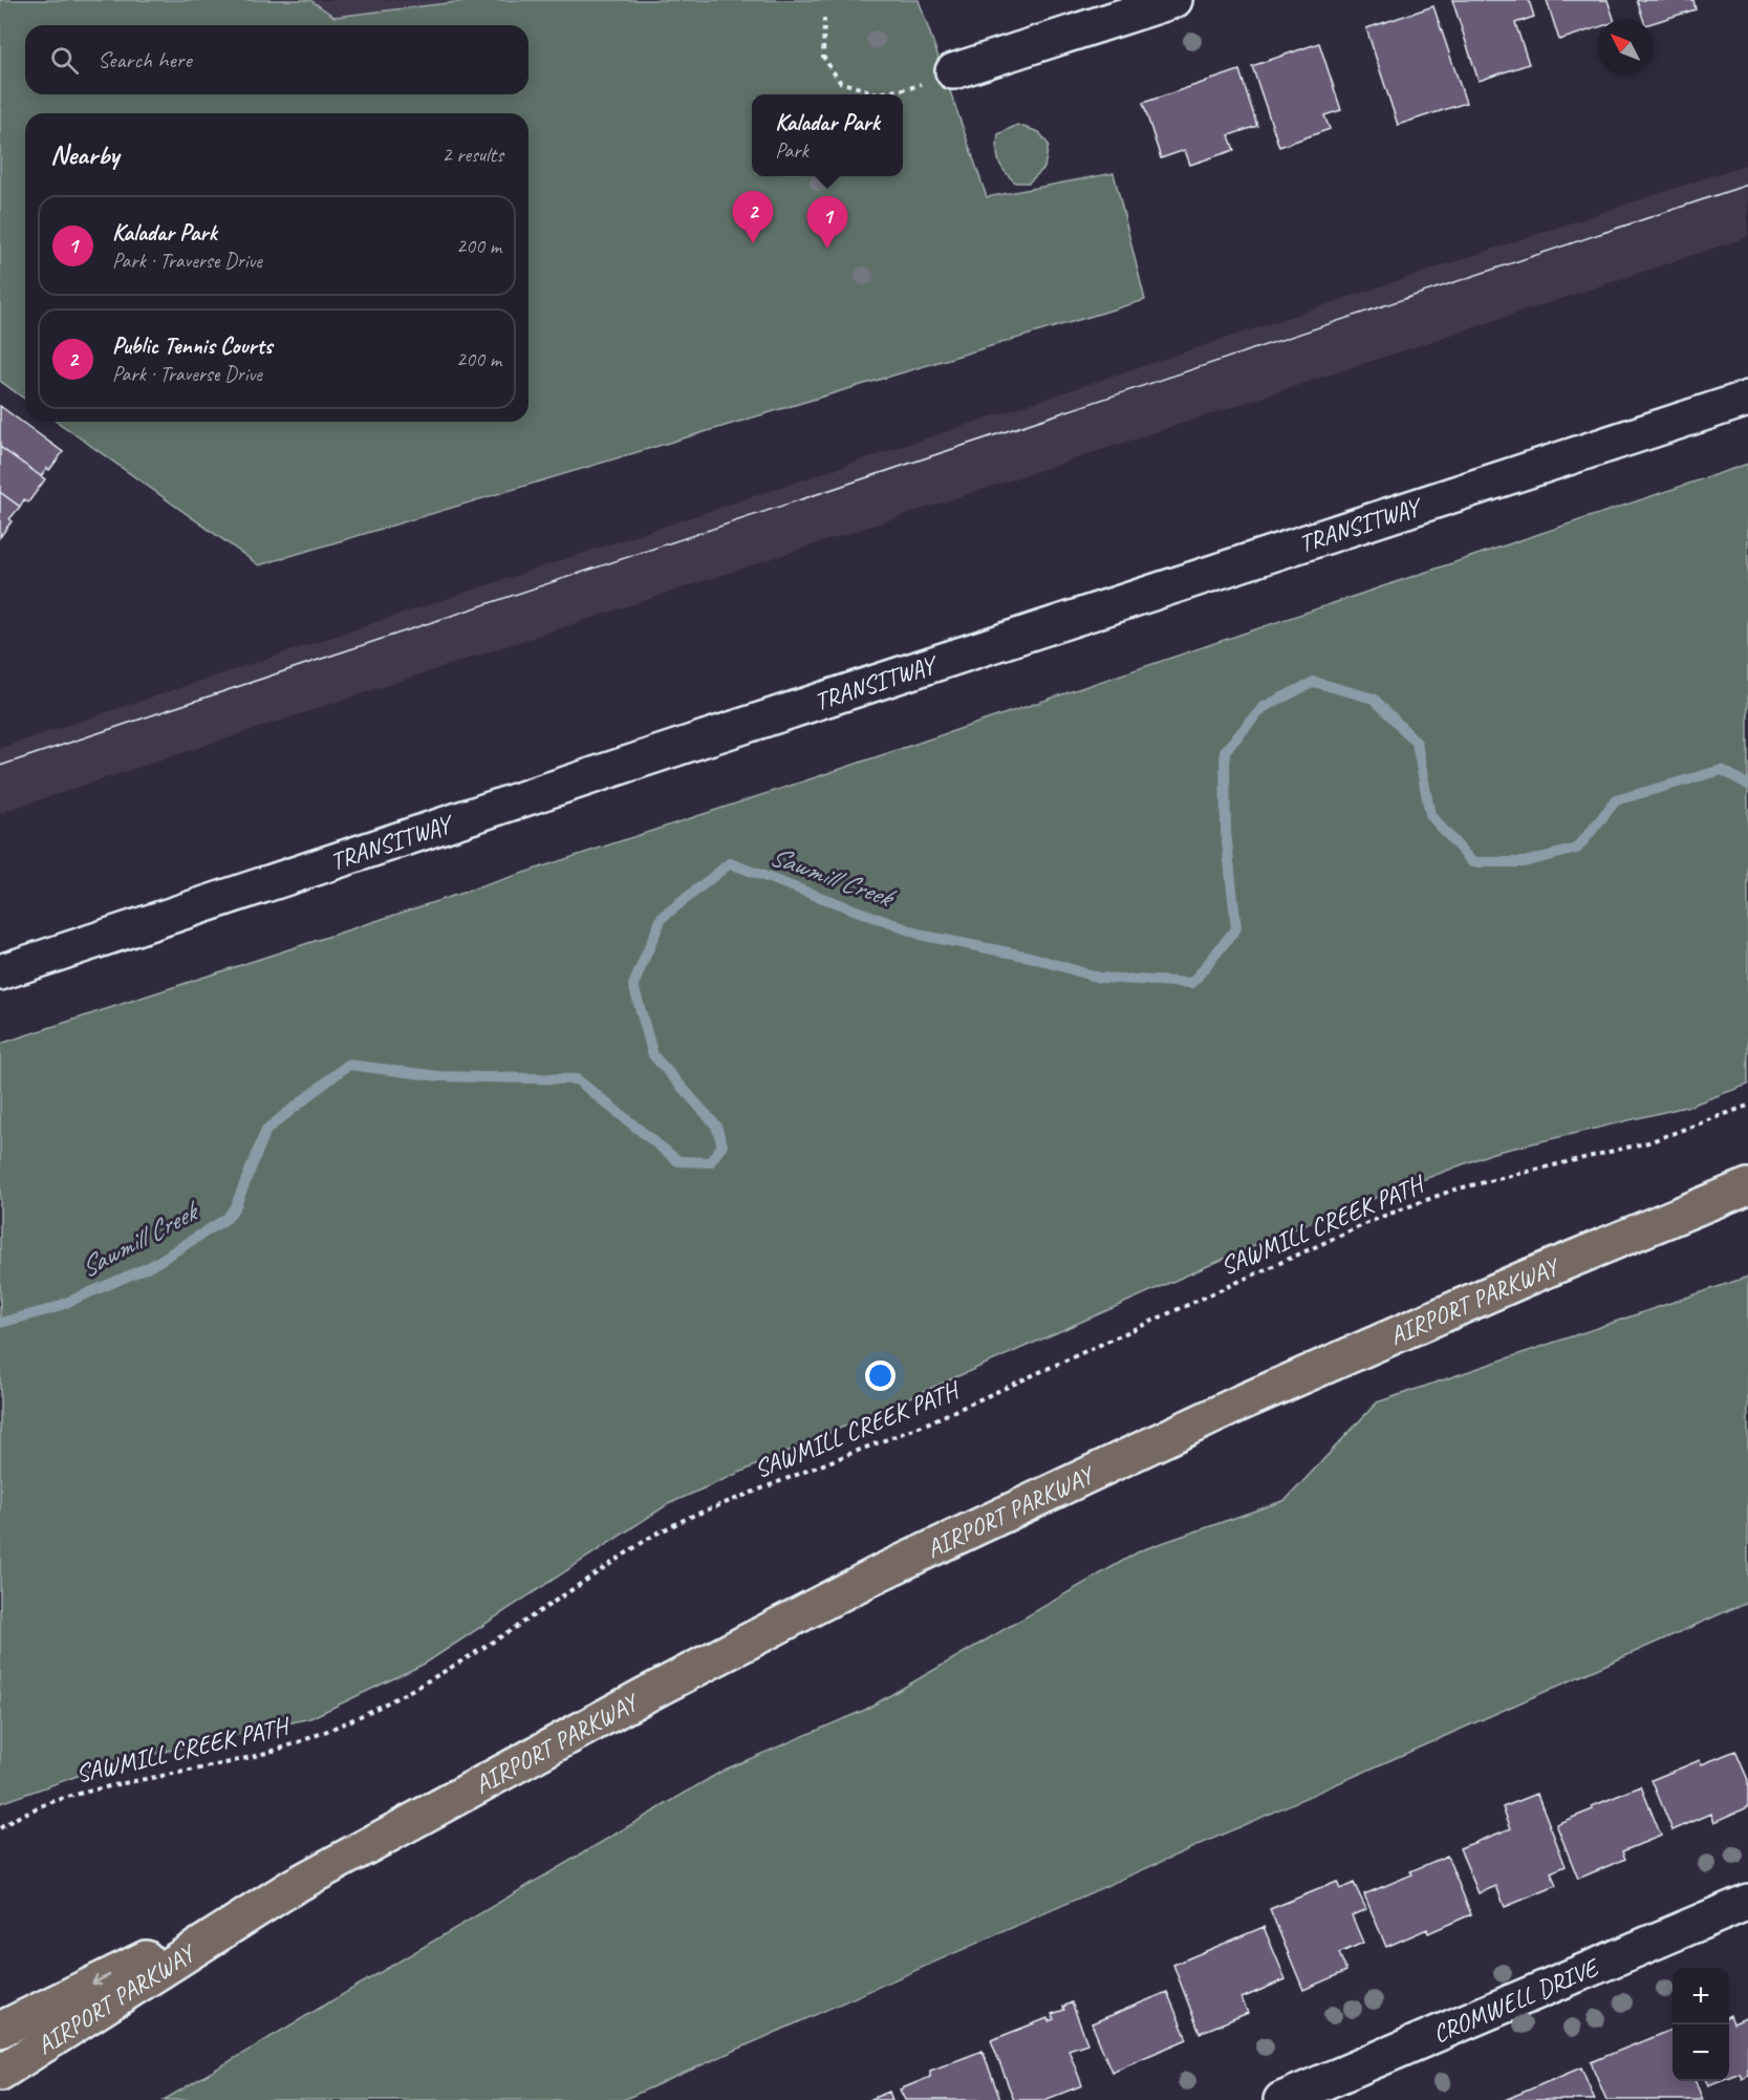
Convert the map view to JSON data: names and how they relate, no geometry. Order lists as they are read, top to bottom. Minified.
{"streets":{"highway":["AIRPORT PARKWAY"],"street":["TRANSITWAY","CROMWELL DRIVE"],"path":["SAWMILL CREEK PATH"]},"water":["Sawmill Creek"],"north":"top left","page":{"search":"Search here","popup":["Kaladar Park","Park"],"heading":["Nearby","2 results"],"pins":["2","1"],"list":[{"mark":"1","name":"Kaladar Park","note":"Park · Traverse Drive","value":"200 m"},{"mark":"2","name":"Public Tennis Courts","note":"Park · Traverse Drive","value":"200 m"}],"map_buttons":["+","−"]}}
